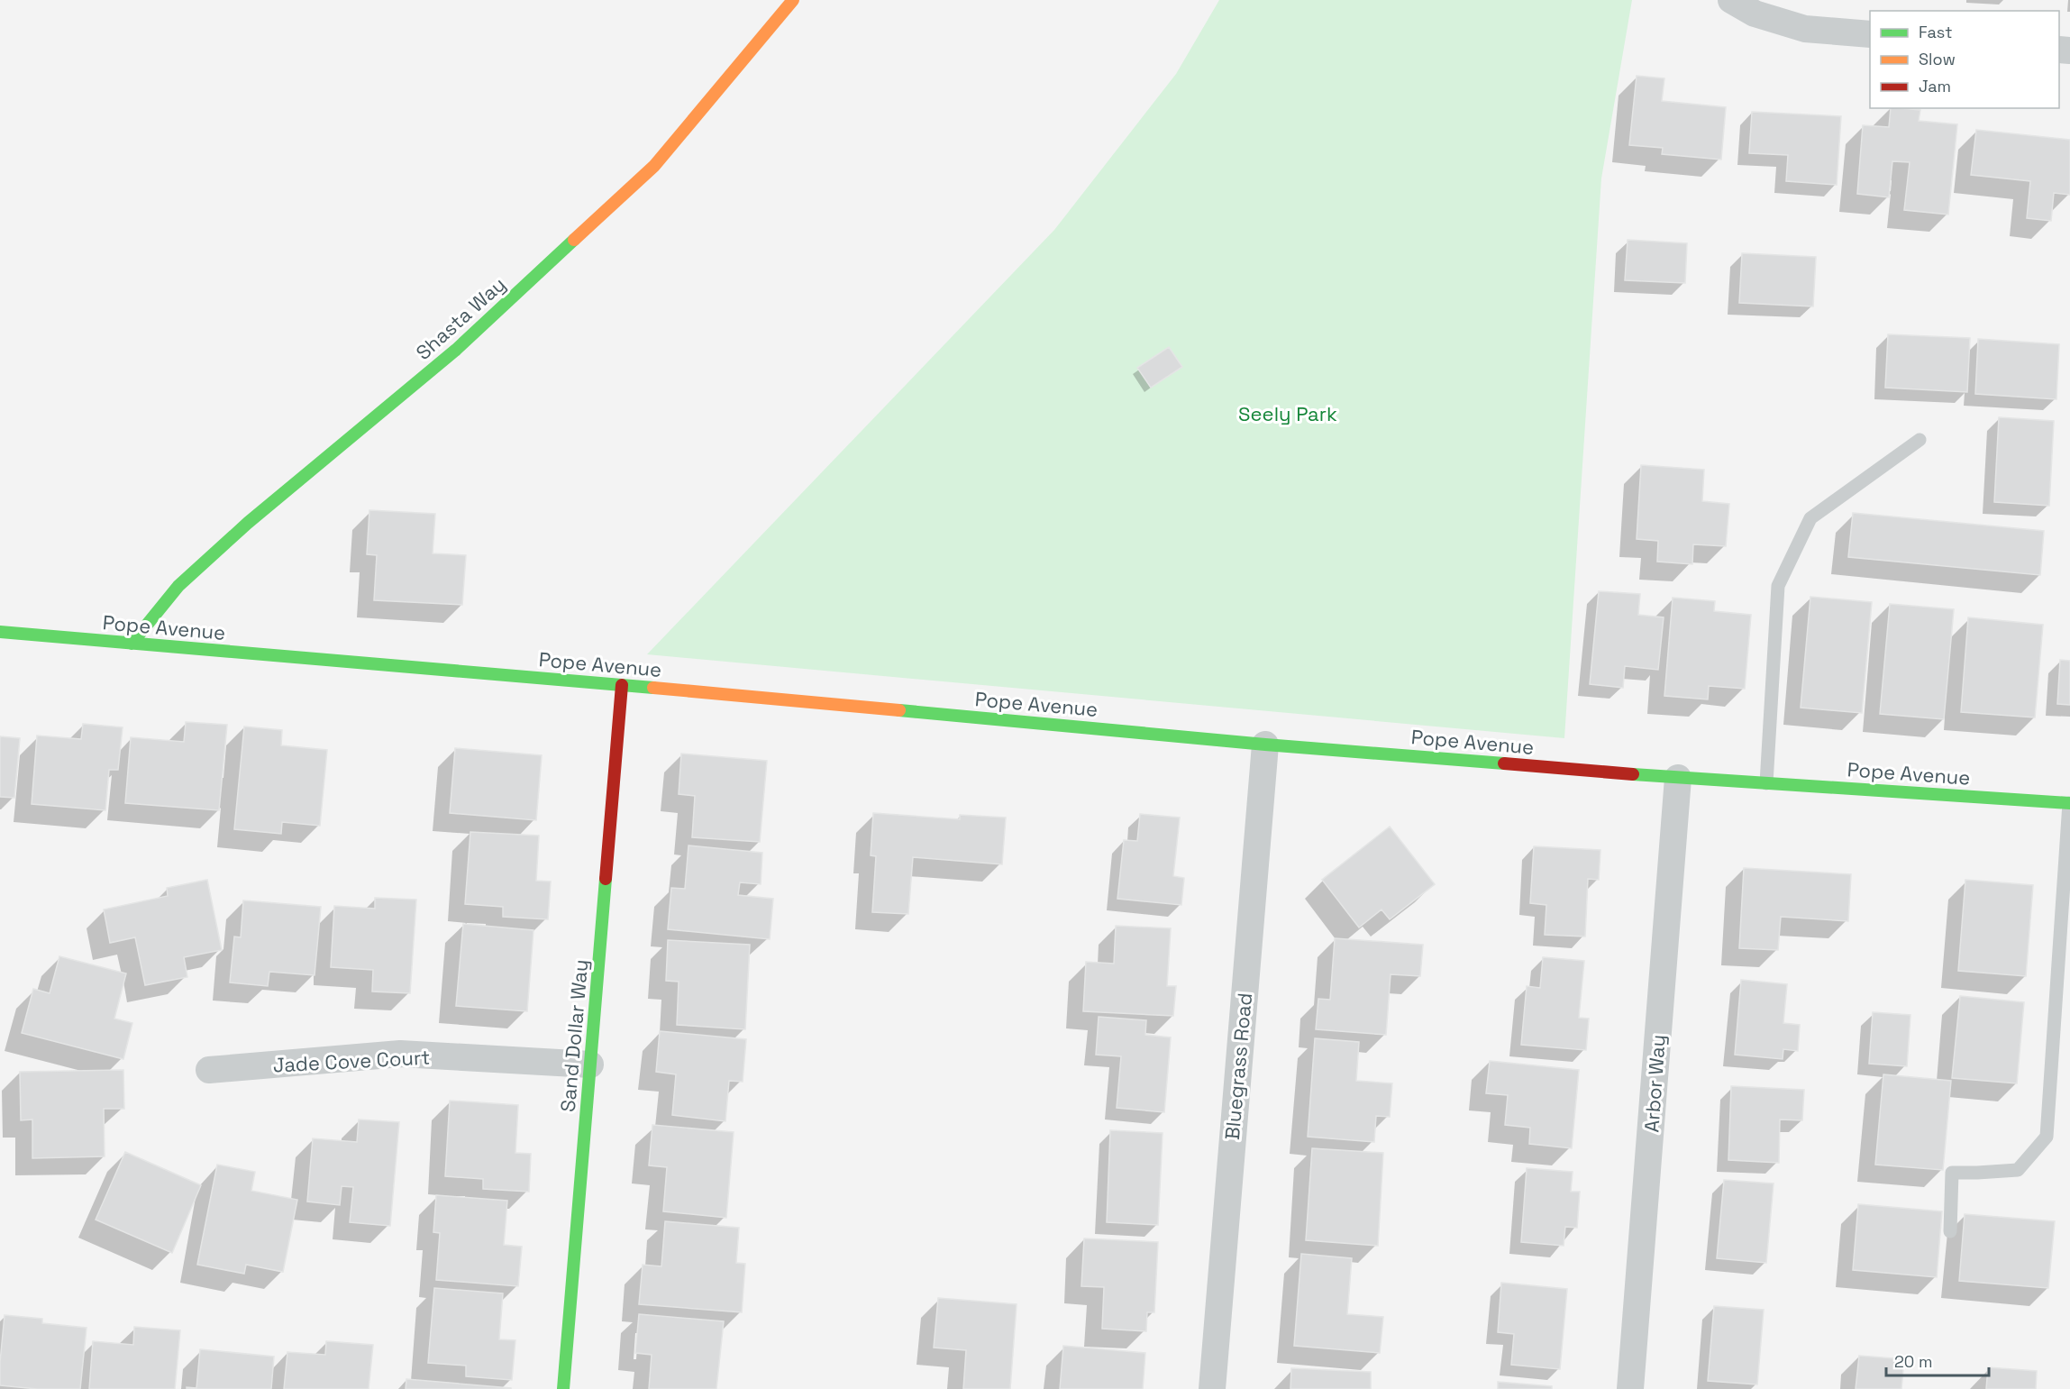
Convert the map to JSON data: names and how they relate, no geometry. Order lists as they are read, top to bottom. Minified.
{"streets":{"street":["Shasta Way","Pope Avenue","Sand Dollar Way","Jade Cove Court","Bluegrass Road","Arbor Way"]},"crossings":[["Shasta Way","Pope Avenue"],["Pope Avenue","Sand Dollar Way"],["Pope Avenue","Bluegrass Road"],["Pope Avenue","Arbor Way"],["Sand Dollar Way","Jade Cove Court"]],"parks":["Seely Park"],"legend":["Fast","Slow","Jam"],"scale_bar":"20 m"}
